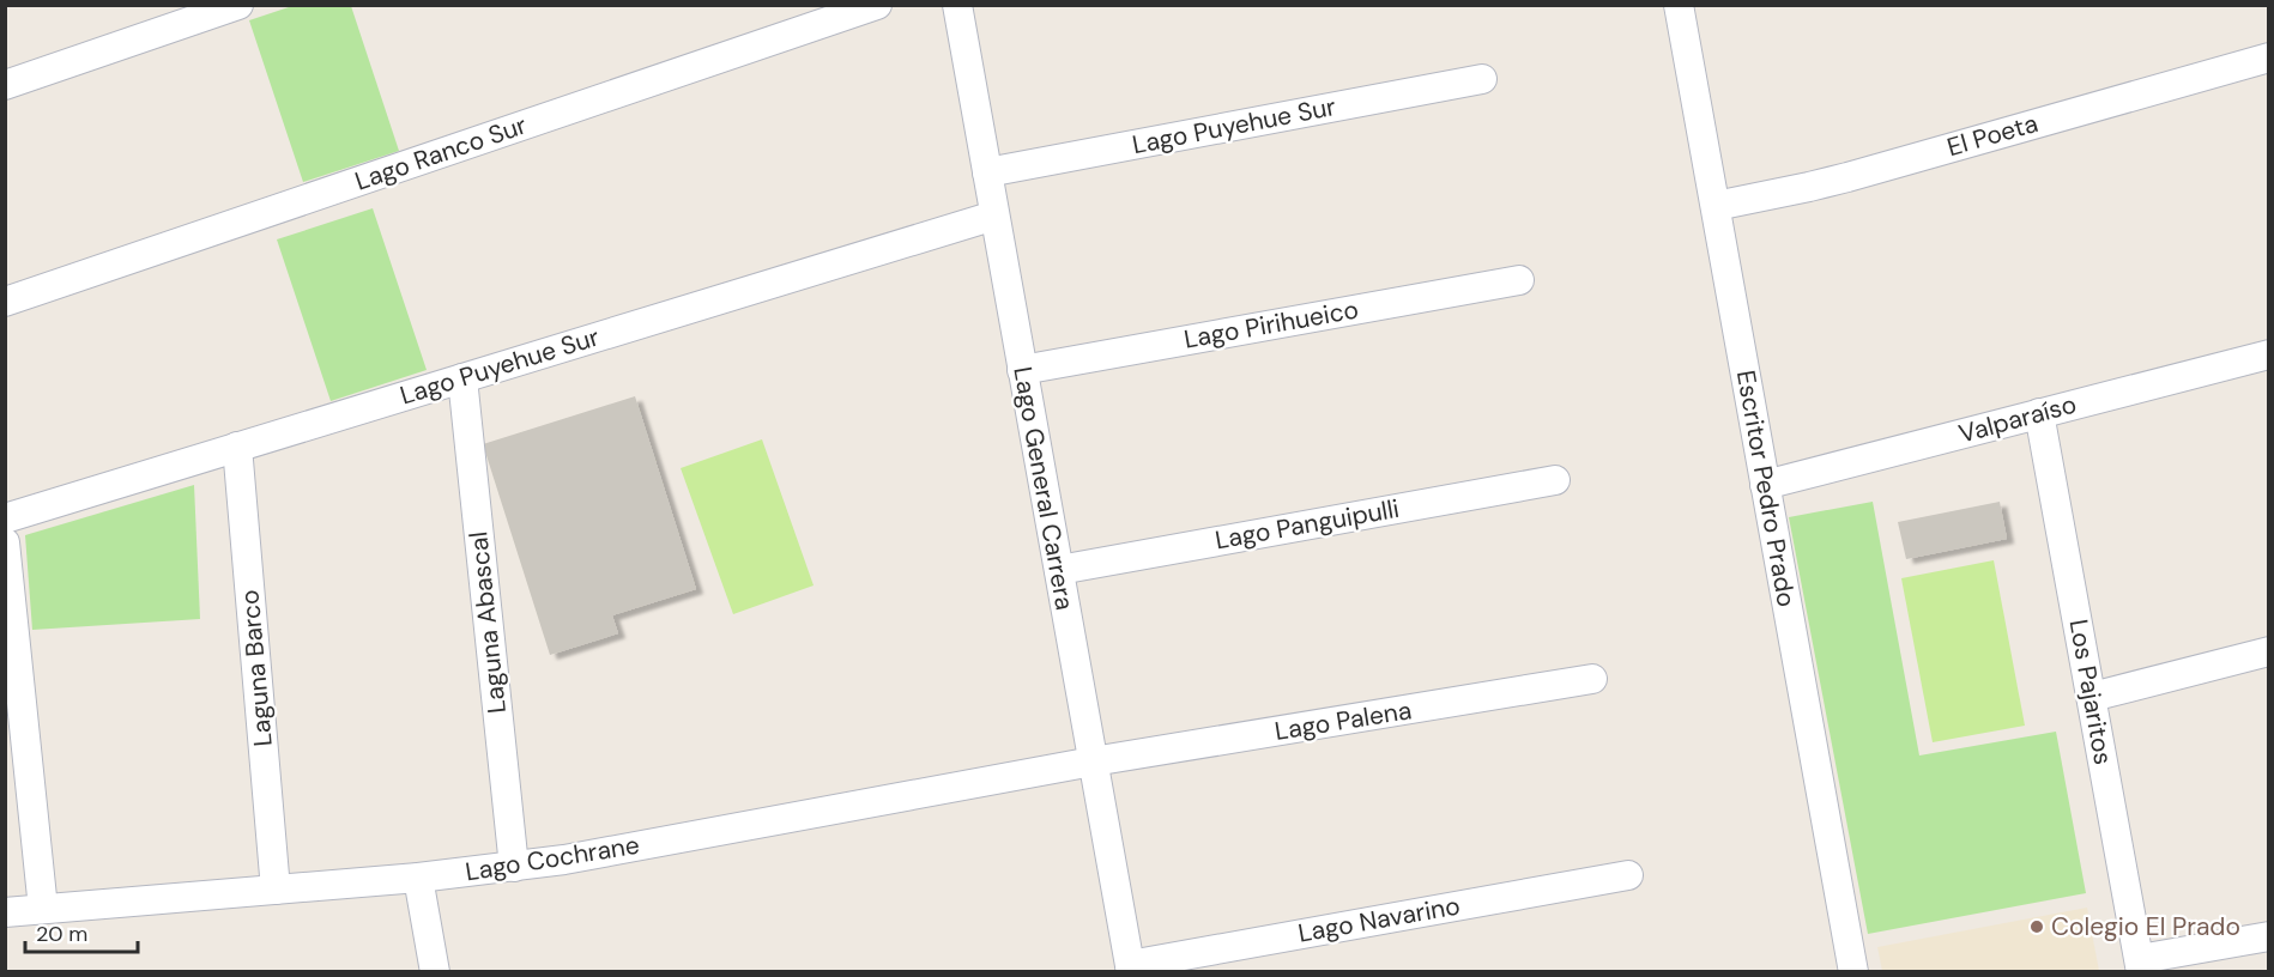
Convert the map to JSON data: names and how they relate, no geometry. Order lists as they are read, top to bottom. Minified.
{"streets":{"street":["Lago Puyehue Sur","El Poeta","Lago Ranco Sur","Lago Pirihueico","Valparaíso","Lago General Carrera","Escritor Pedro Prado","Lago Panguipulli","Laguna Abascal","Laguna Barco","Los Pajaritos","Lago Palena","Lago Cochrane","Lago Navarino"]},"crossings":[["Lago Puyehue Sur","Lago General Carrera"],["Lago Puyehue Sur","Laguna Abascal"],["Lago Puyehue Sur","Laguna Barco"],["El Poeta","Escritor Pedro Prado"],["Lago Pirihueico","Lago General Carrera"],["Valparaíso","Escritor Pedro Prado"],["Valparaíso","Los Pajaritos"],["Lago General Carrera","Lago Panguipulli"],["Lago General Carrera","Lago Palena"],["Lago General Carrera","Lago Cochrane"],["Lago General Carrera","Lago Navarino"],["Laguna Abascal","Lago Cochrane"],["Laguna Barco","Lago Cochrane"],["Lago Palena","Lago Cochrane"]],"places":["Colegio El Prado"],"scale_bar":"20 m"}
